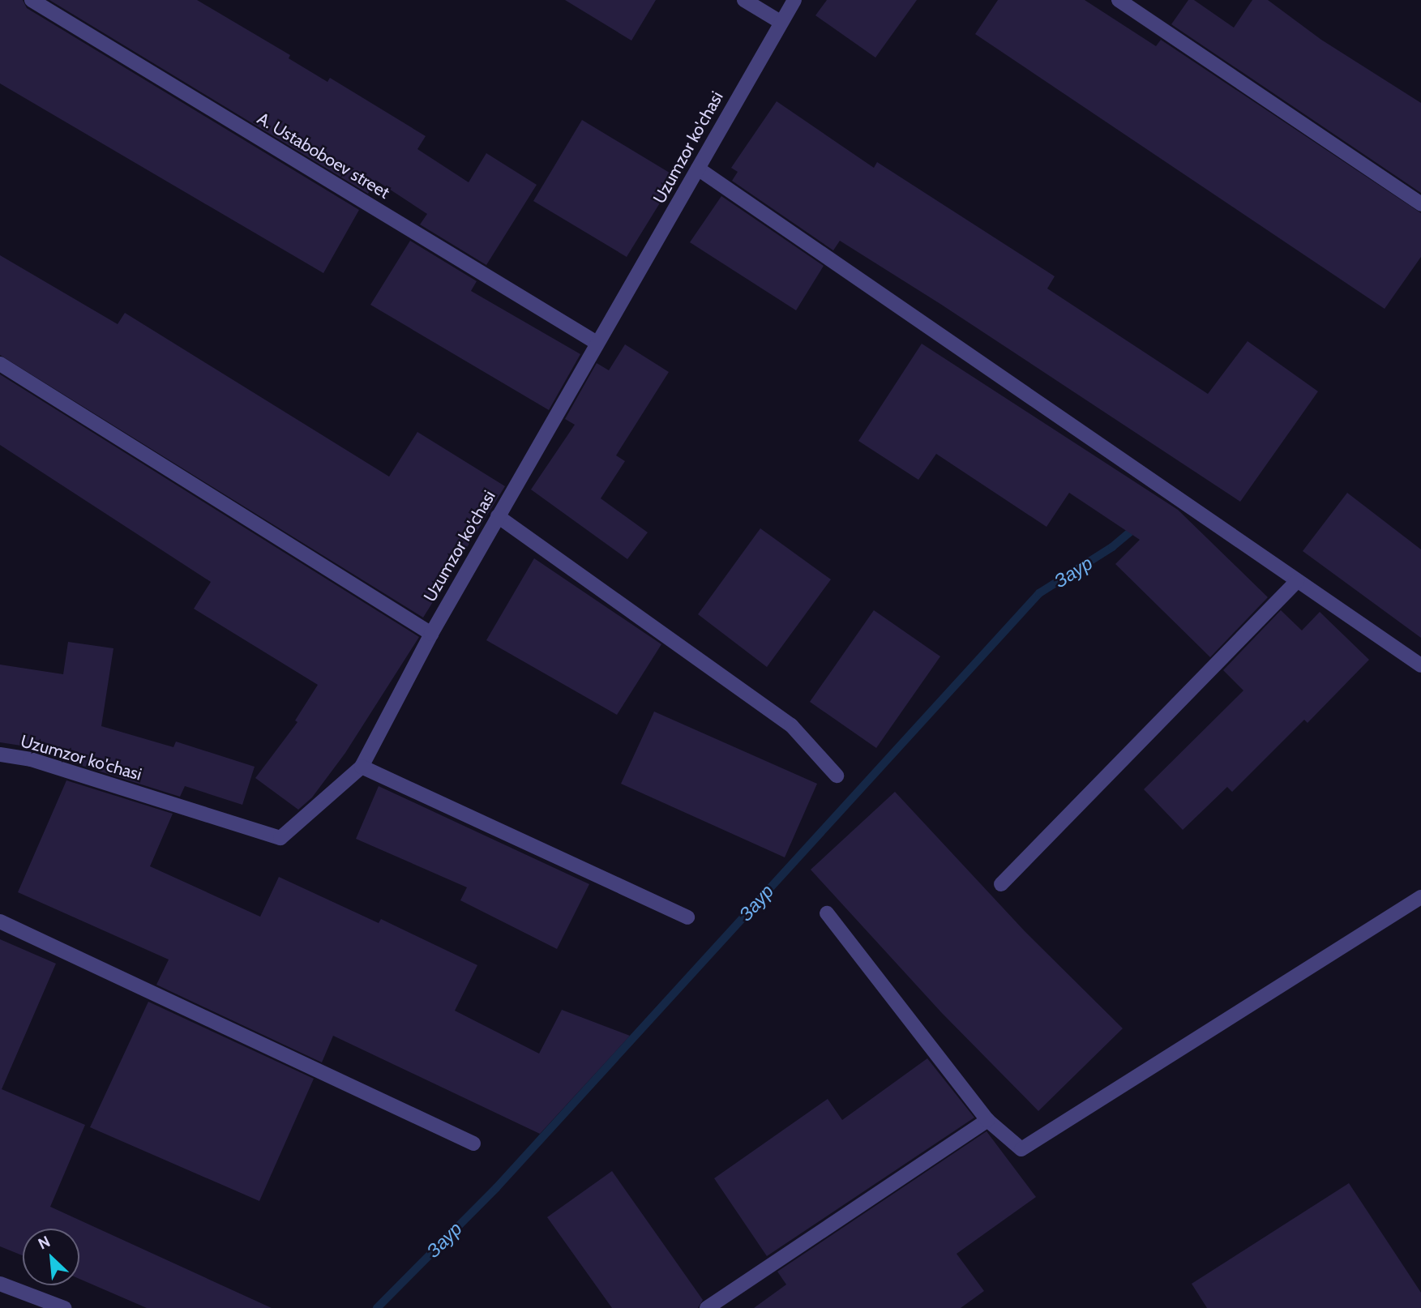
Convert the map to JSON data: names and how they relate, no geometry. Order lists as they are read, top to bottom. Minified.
{"streets":{"street":["Uzumzor ko'chasi","A. Ustaboboev street"]},"crossings":[["Uzumzor ko'chasi","A. Ustaboboev street"]],"water":["Заур"],"north":"top left"}
